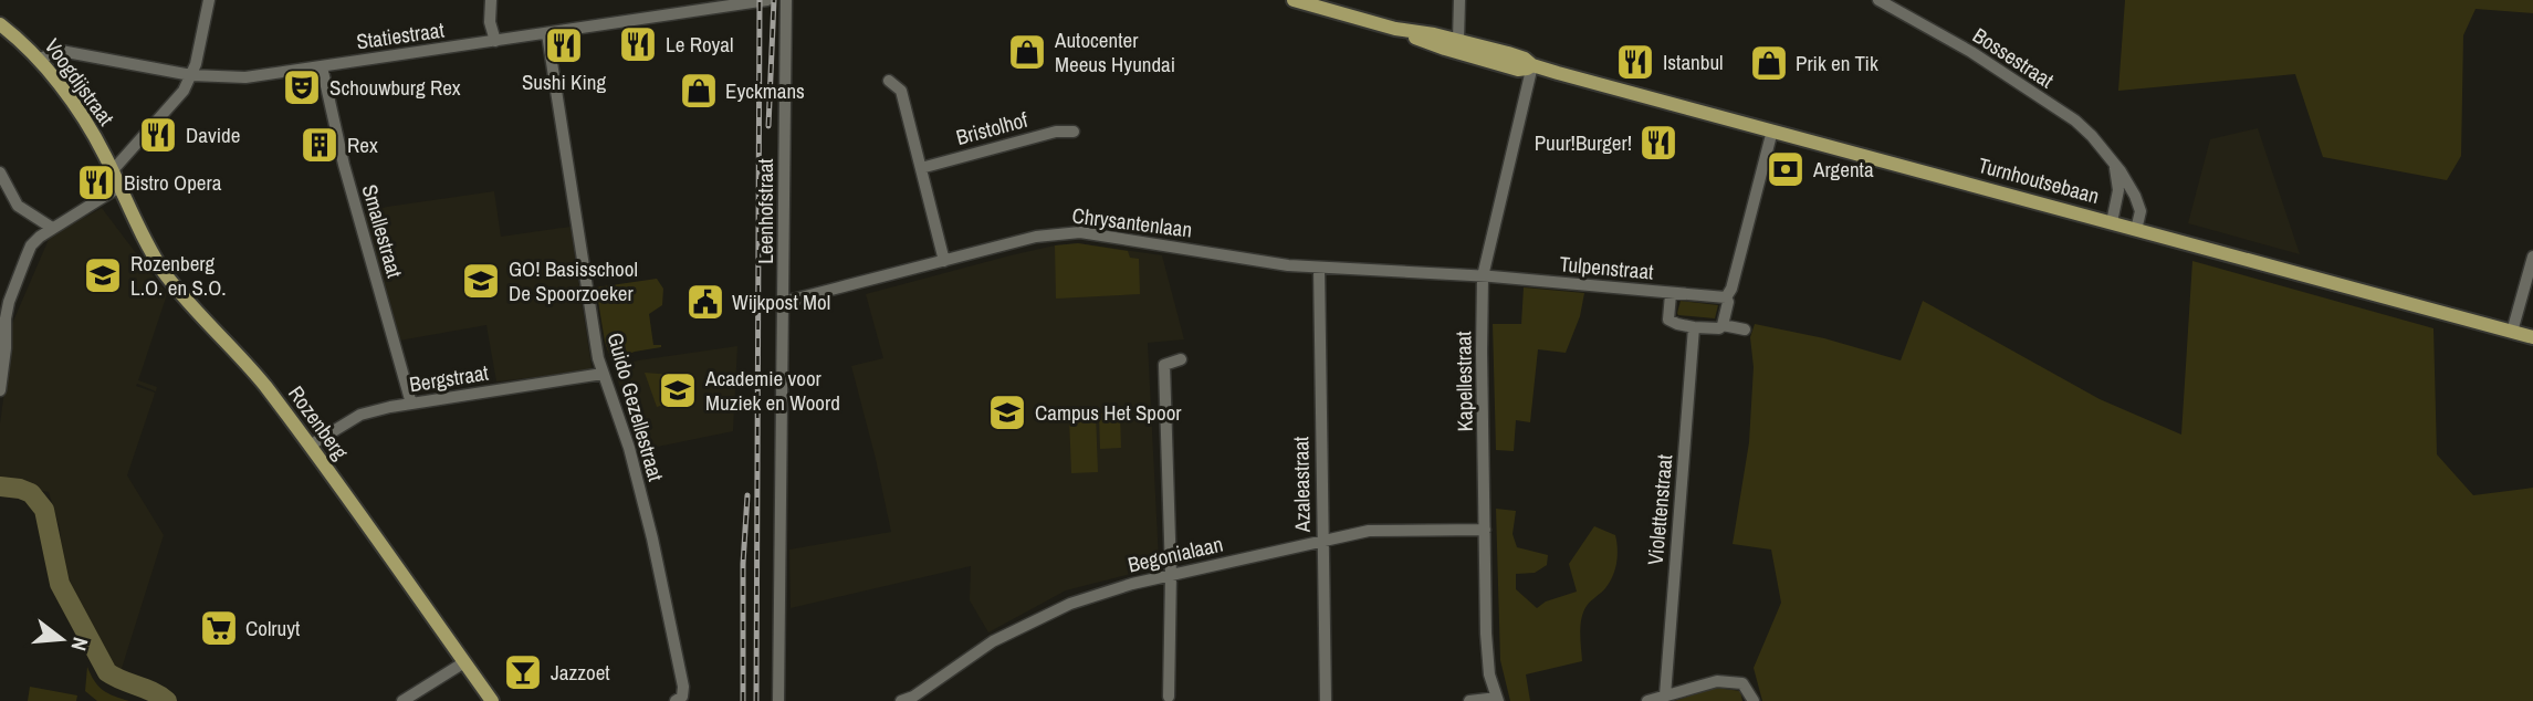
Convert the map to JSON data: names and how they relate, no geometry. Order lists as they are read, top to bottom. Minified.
{"streets":{"main road":["Voogdijstraat","Turnhoutsebaan","Rozenberg"],"street":["Statiestraat","Bossestraat","Bristolhof","Leenhofstraat","Chrysantenlaan","Smallestraat","Tulpenstraat","Bergstraat","Kapellestraat","Guido Gezellestraat","Azaleastraat","Violettenstraat","Begonialaan"]},"crossings":[["Statiestraat","Voogdijstraat"],["Statiestraat","Smallestraat"],["Statiestraat","Guido Gezellestraat"],["Bossestraat","Turnhoutsebaan"],["Voogdijstraat","Rozenberg"],["Turnhoutsebaan","Kapellestraat"],["Leenhofstraat","Chrysantenlaan"],["Chrysantenlaan","Tulpenstraat"],["Chrysantenlaan","Kapellestraat"],["Chrysantenlaan","Azaleastraat"],["Smallestraat","Bergstraat"],["Tulpenstraat","Kapellestraat"],["Bergstraat","Guido Gezellestraat"],["Bergstraat","Rozenberg"],["Kapellestraat","Begonialaan"],["Azaleastraat","Begonialaan"]],"places":{"restaurant":["Le Royal","Sushi King","Istanbul","Davide","Puur!Burger!","Bistro Opera"],"shop":["Autocenter Meeus Hyundai","Prik en Tik","Eyckmans"],"theatre":["Schouwburg Rex"],"building":["Rex"],"bank":["Argenta"],"school or university":["Rozenberg L.O. en S.O.","GO! Basisschool De Spoorzoeker","Academie voor Muziek en Woord","Campus Het Spoor"],"public building":["Wijkpost Mol"],"supermarket":["Colruyt"],"bar":["Jazzoet"]},"north":"right"}
